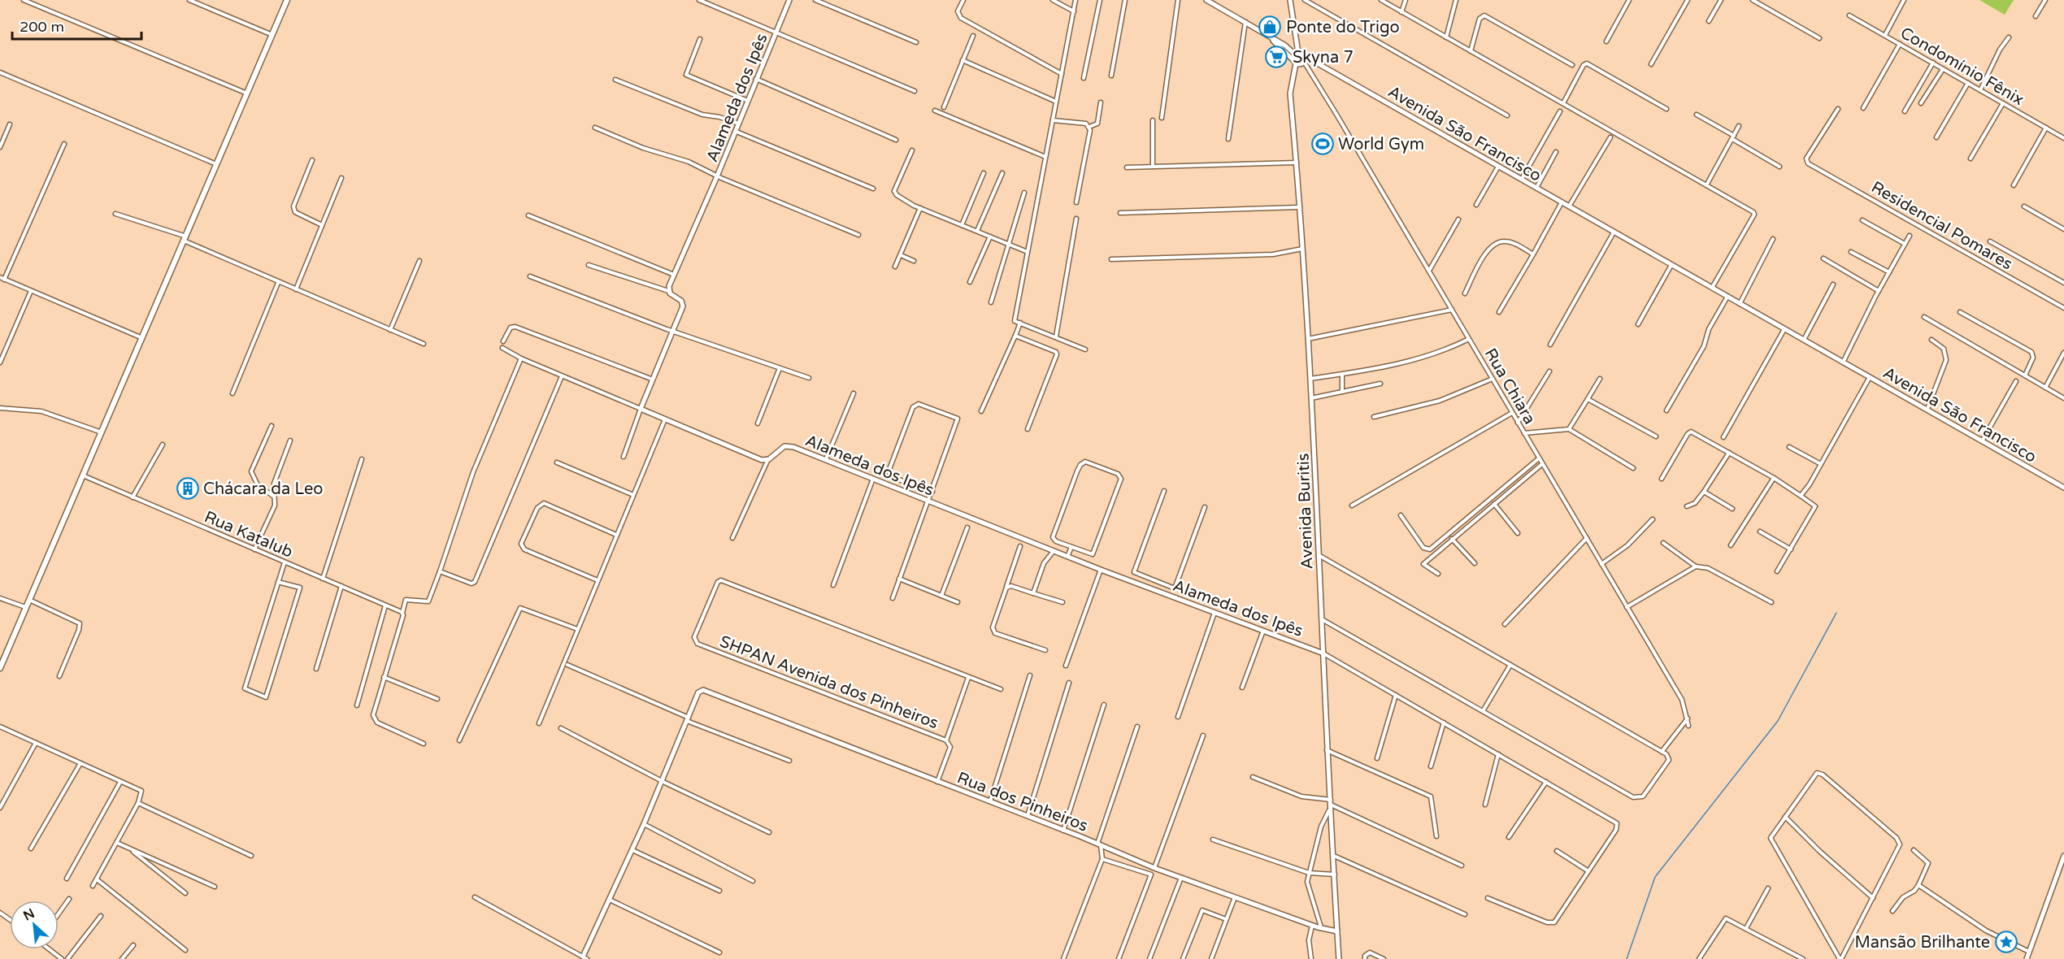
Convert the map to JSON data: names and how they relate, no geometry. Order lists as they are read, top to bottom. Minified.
{"streets":{"street":["Condomínio Fênix","Alameda dos Ipês","Avenida São Francisco","Residencial Pomares","Rua Chiara","Avenida Buritis","Rua Katalub","SHPAN Avenida dos Pinheiros","Rua dos Pinheiros"]},"crossings":[["Alameda dos Ipês","Avenida Buritis"],["Avenida São Francisco","Avenida Buritis"],["Avenida Buritis","Rua dos Pinheiros"]],"places":{"shop":["Ponte do Trigo"],"supermarket":["Skyna 7"],"sports":["World Gym"],"building":["Chácara da Leo"],"place":["Mansão Brilhante"]},"scale_bar":"200 m","north":"top left"}
